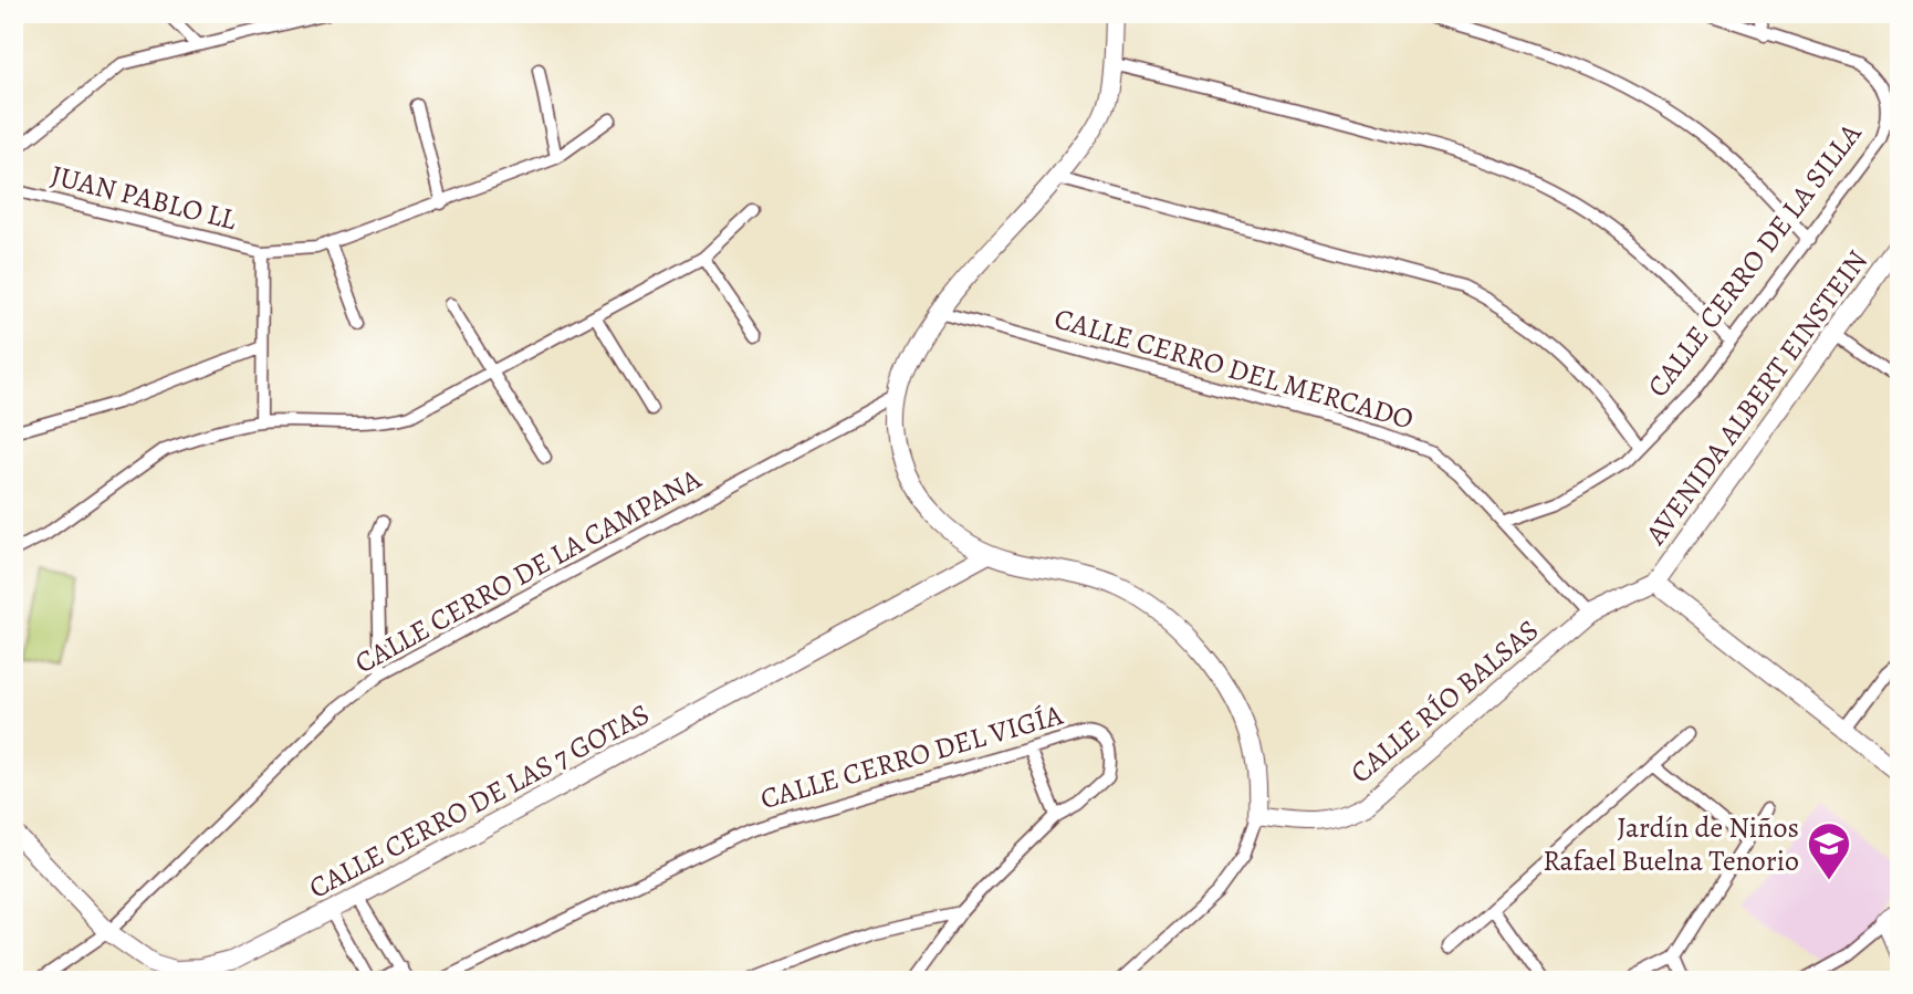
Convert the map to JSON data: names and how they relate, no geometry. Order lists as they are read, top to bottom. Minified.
{"streets":{"street":["JUAN PABLO LL","CALLE CERRO DE LA SILLA","CALLE CERRO DEL MERCADO","AVENIDA ALBERT EINSTEIN","CALLE CERRO DE LA CAMPANA","CALLE RÍO BALSAS","CALLE CERRO DEL VIGÍA","CALLE CERRO DE LAS 7 GOTAS"]},"crossings":[["CALLE CERRO DE LA SILLA","CALLE CERRO DEL MERCADO"],["CALLE CERRO DEL MERCADO","CALLE RÍO BALSAS"],["AVENIDA ALBERT EINSTEIN","CALLE RÍO BALSAS"],["CALLE CERRO DE LA CAMPANA","CALLE CERRO DE LAS 7 GOTAS"]],"places":{"school or university":["Jardín de Niños Rafael Buelna Tenorio"]}}
